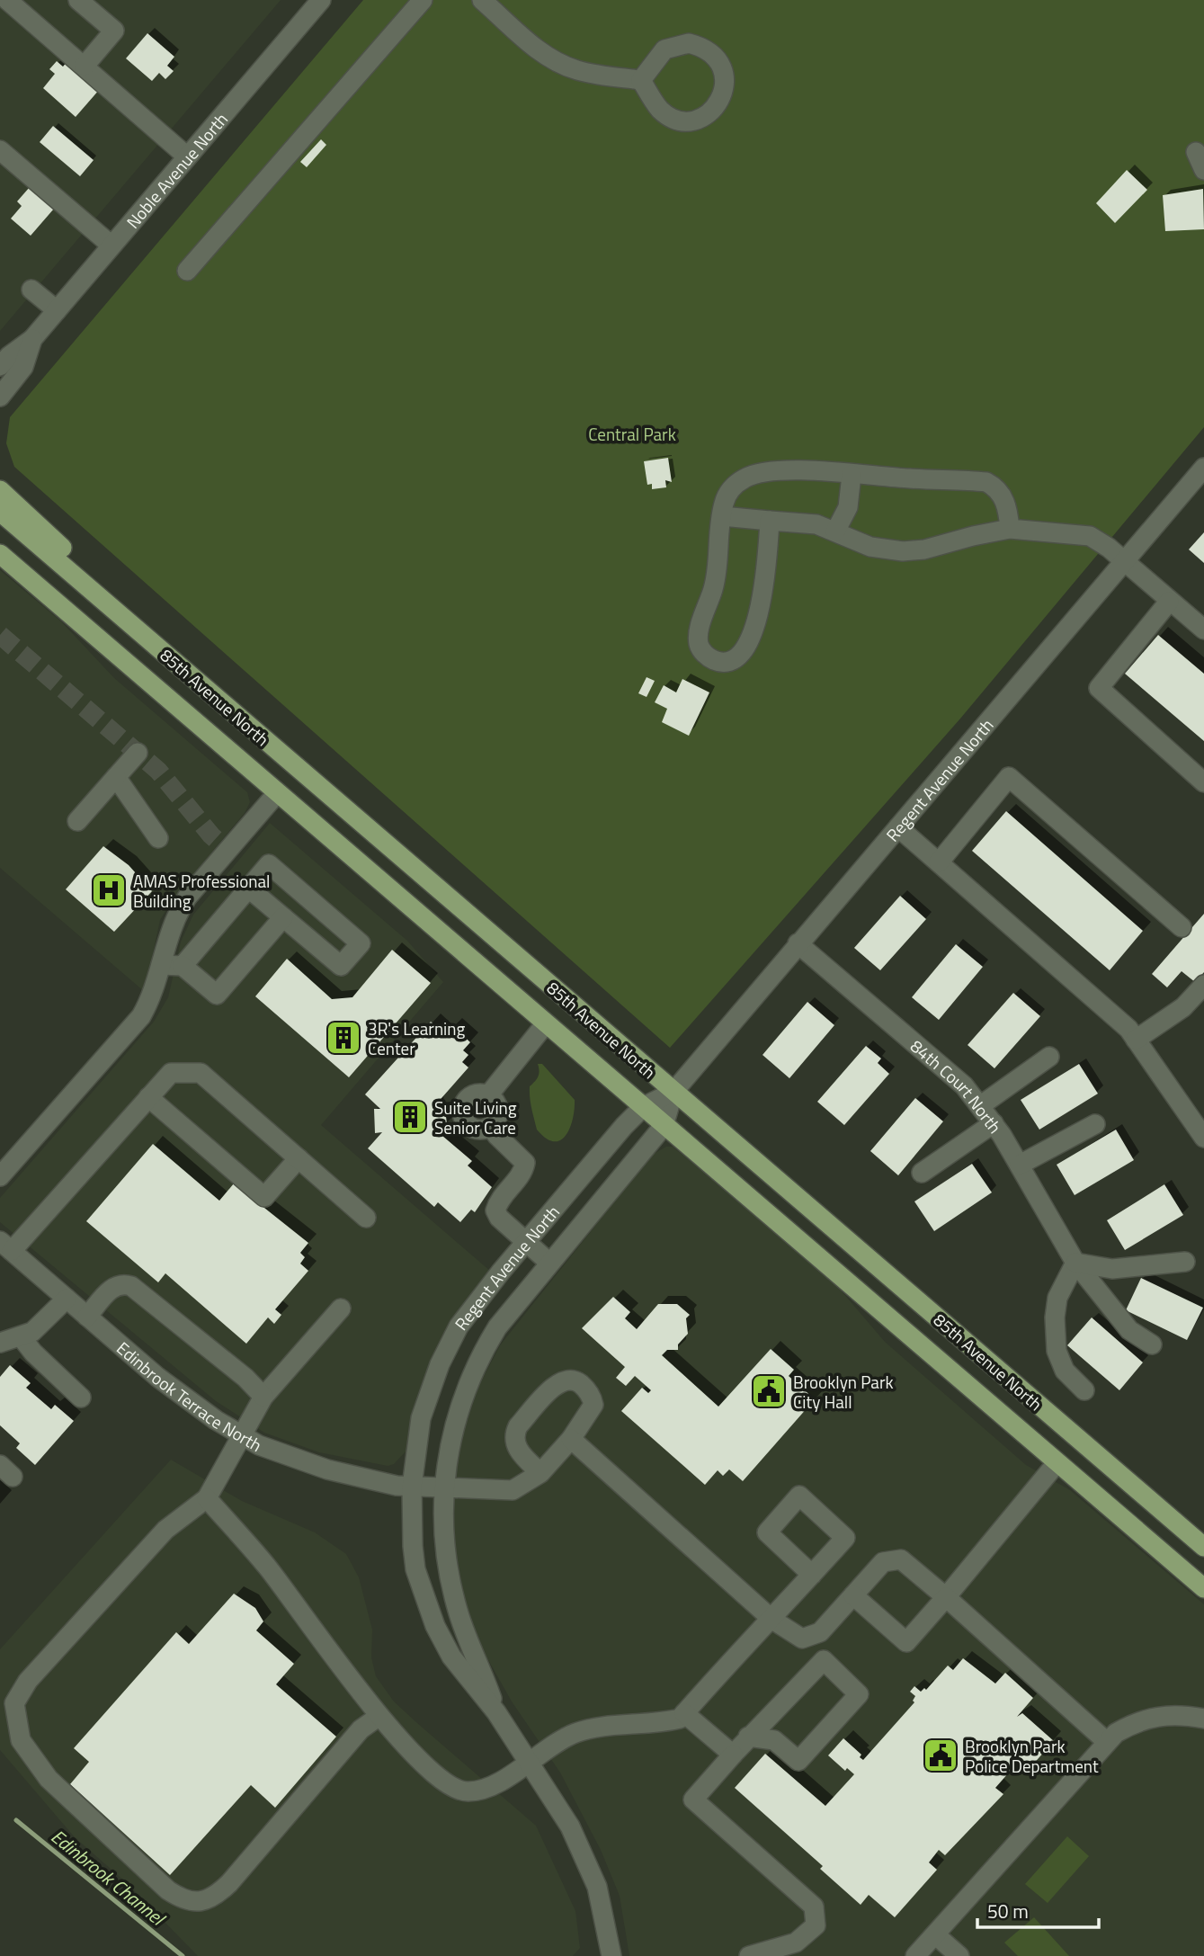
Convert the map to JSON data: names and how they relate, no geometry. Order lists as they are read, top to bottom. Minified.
{"streets":{"main road":["85th Avenue North"],"street":["Noble Avenue North","Regent Avenue North","84th Court North","Edinbrook Terrace North"]},"crossings":[["85th Avenue North","Regent Avenue North"],["Regent Avenue North","84th Court North"],["Regent Avenue North","Edinbrook Terrace North"]],"water":["Edinbrook Channel"],"parks":["Central Park"],"places":{"hospital":["AMAS Professional Building"],"building":["3R's Learning Center","Suite Living Senior Care"],"public building":["Brooklyn Park City Hall","Brooklyn Park Police Department"]},"scale_bar":"50 m"}
